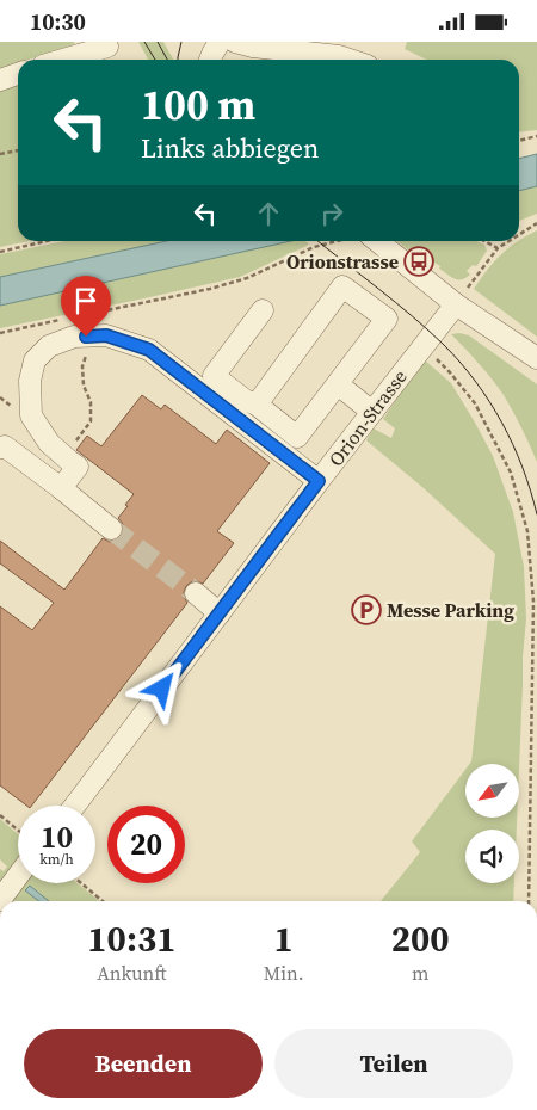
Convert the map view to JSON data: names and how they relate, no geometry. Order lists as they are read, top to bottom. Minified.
{"streets":{"street":["Orion-Strasse"]},"places":{"bus stop":["Orionstrasse"],"parking":["Messe Parking"]},"north":"bottom left","page":{"status":"10:30","turn":["100 m","Links abbiegen"],"speed":"10 km/h","limit":"20","eta":["10:31","Ankunft","1","Min.","200","m"],"buttons":["Beenden","Teilen"]}}
